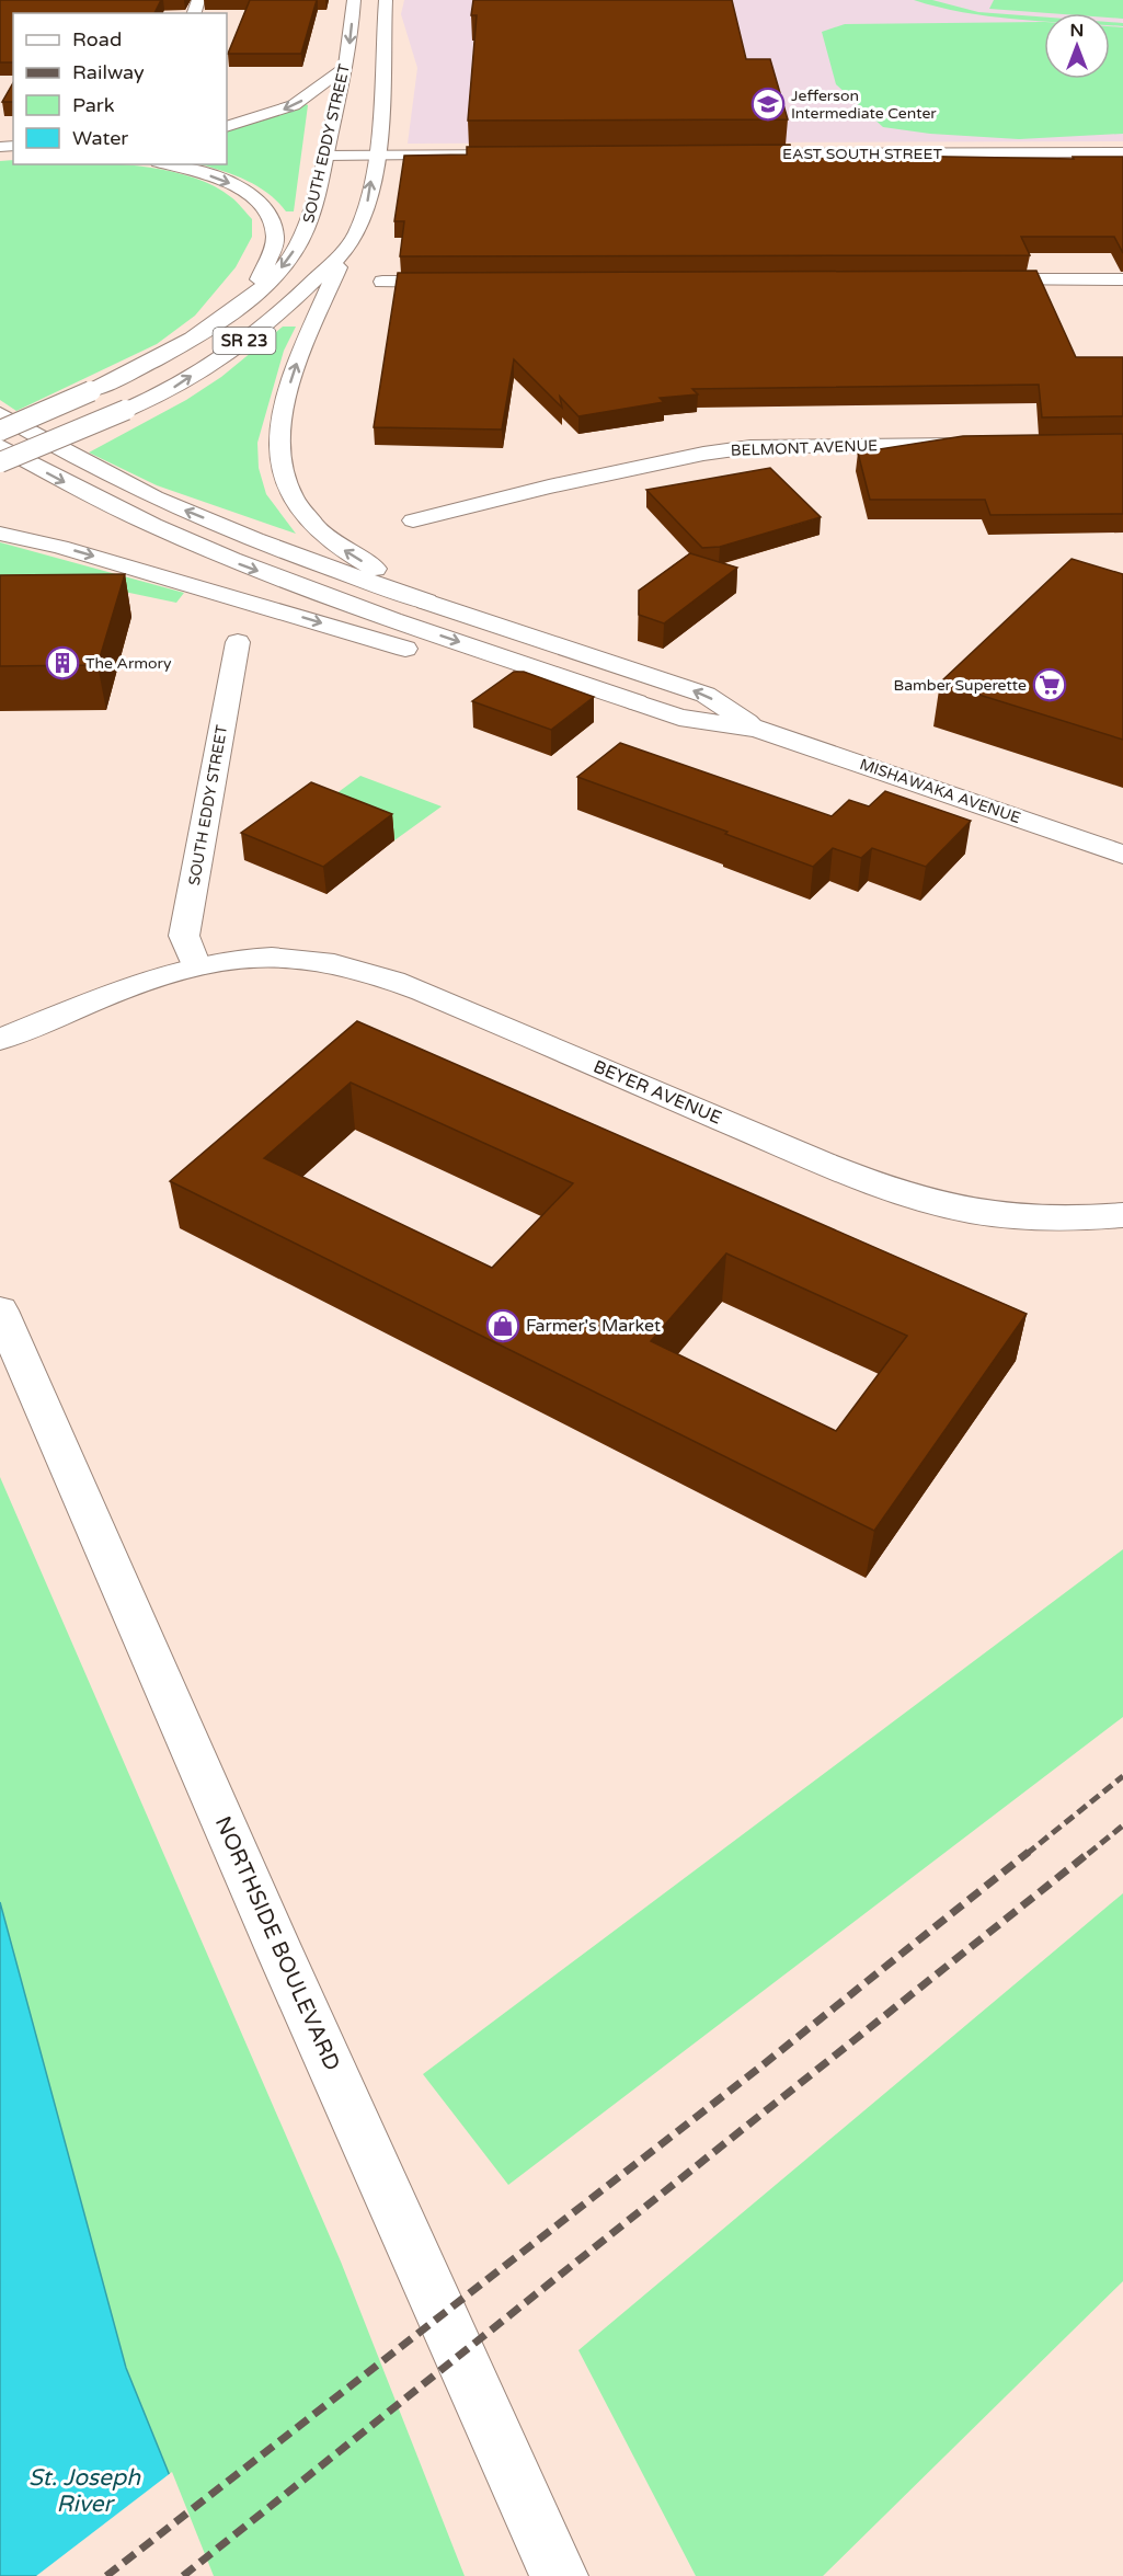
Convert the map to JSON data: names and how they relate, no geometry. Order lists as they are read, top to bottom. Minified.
{"streets":{"main road":["SOUTH EDDY STREET","EAST SOUTH STREET","SR 23","BELMONT AVENUE","MISHAWAKA AVENUE","BEYER AVENUE","NORTHSIDE BOULEVARD"]},"crossings":[["SOUTH EDDY STREET","BEYER AVENUE"]],"water":["St. Joseph River"],"places":{"school or university":["Jefferson Intermediate Center"],"building":["The Armory"],"supermarket":["Bamber Superette"],"shop":["Farmer's Market"]},"legend":["Road","Railway","Park","Water"],"north":"top"}
